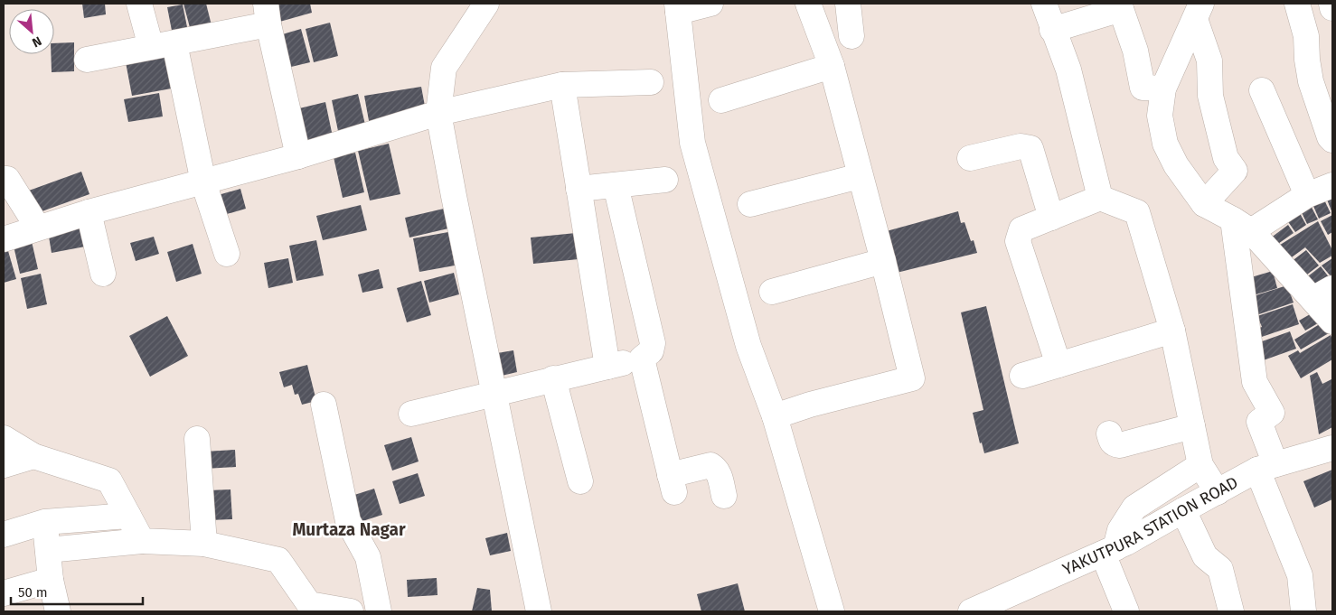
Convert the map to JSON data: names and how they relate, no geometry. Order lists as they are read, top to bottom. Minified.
{"streets":{"street":["YAKUTPURA STATION ROAD"]},"districts":["Murtaza Nagar"],"scale_bar":"50 m","north":"bottom right"}
